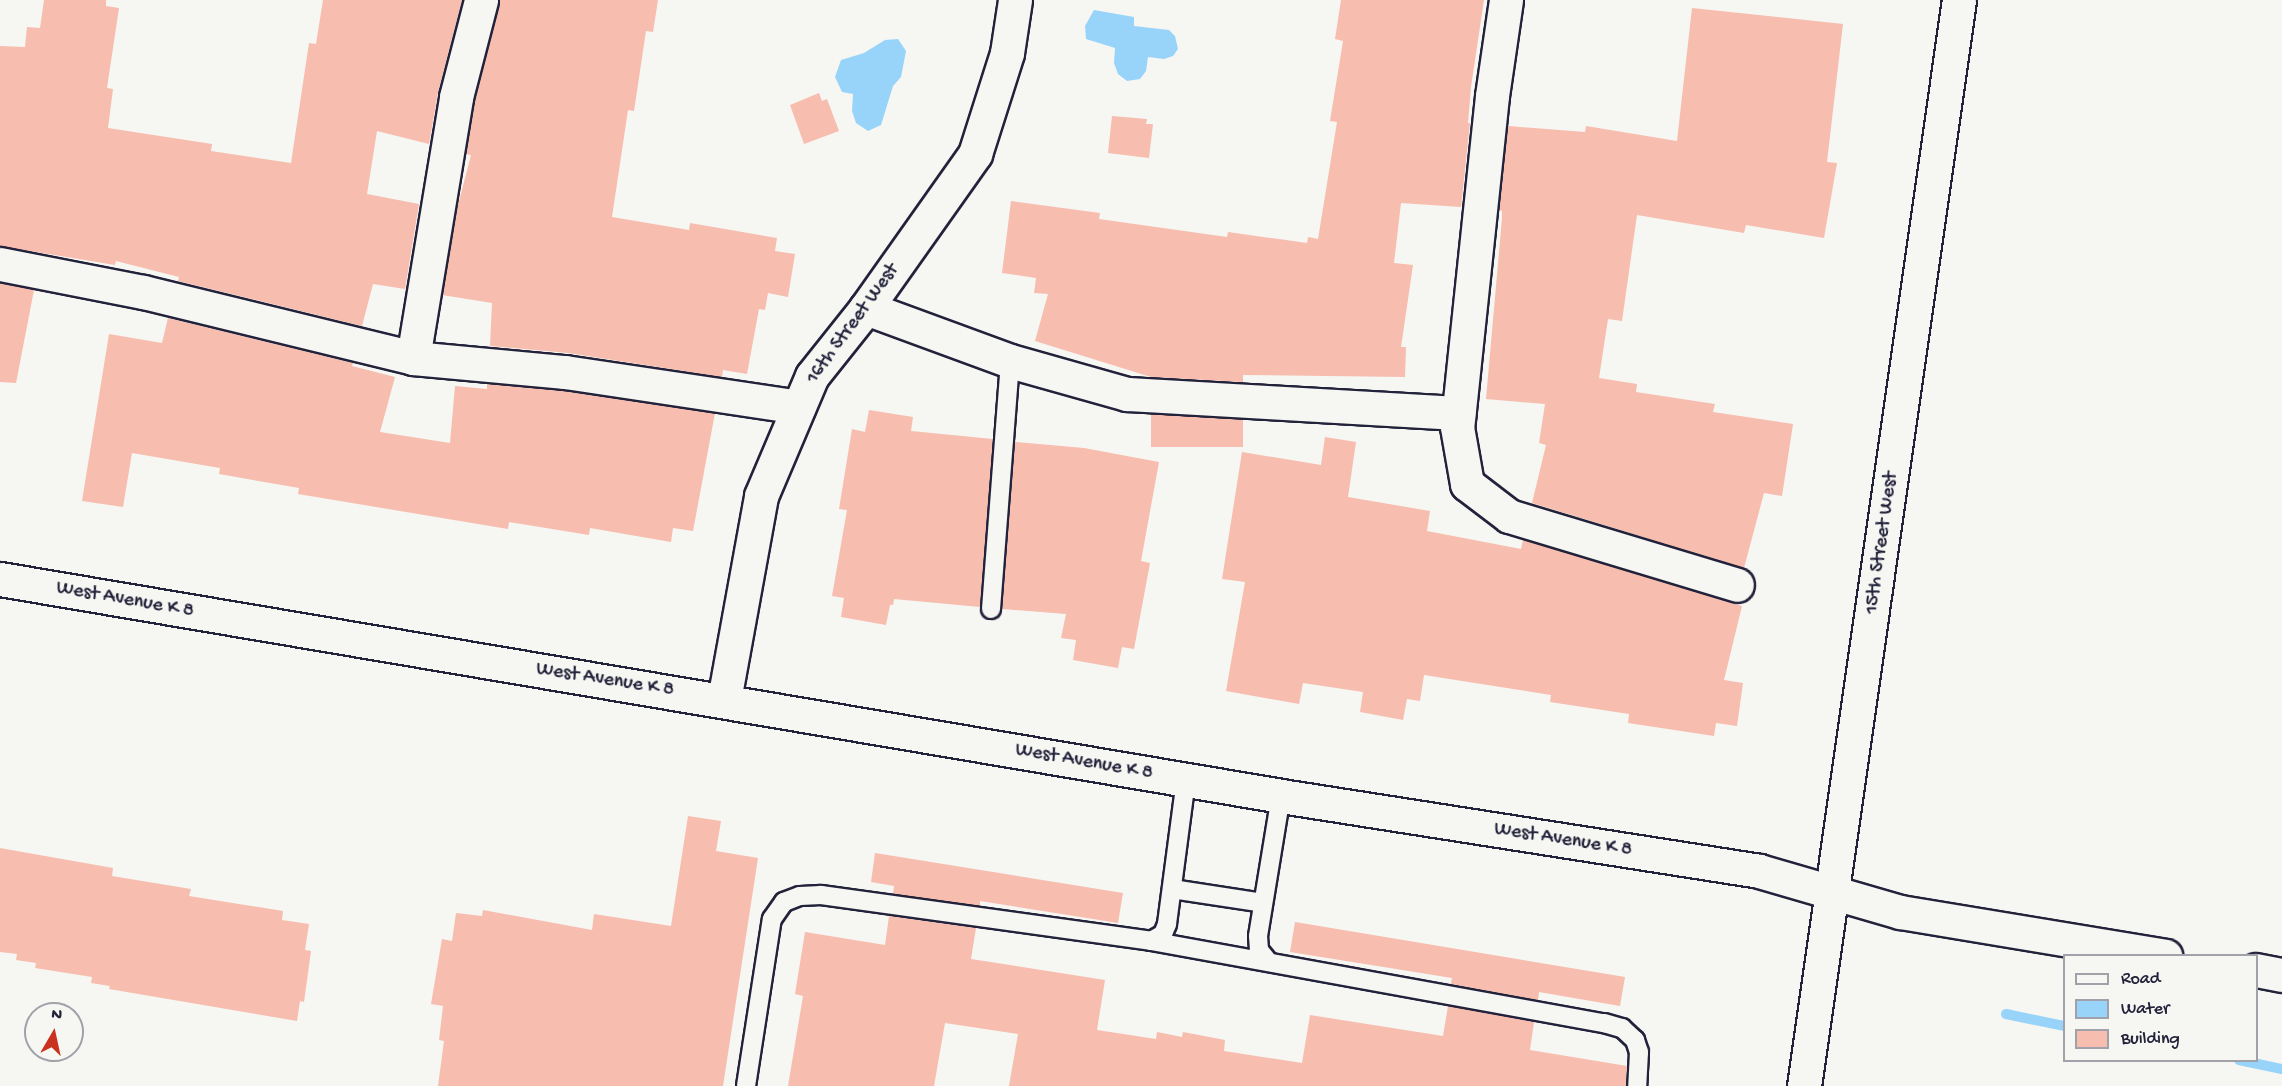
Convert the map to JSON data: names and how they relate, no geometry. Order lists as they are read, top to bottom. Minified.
{"streets":{"street":["16th Street West","15th Street West","West Avenue K 8"]},"crossings":[["16th Street West","West Avenue K 8"],["15th Street West","West Avenue K 8"]],"legend":["Road","Water","Building"],"north":"top"}
